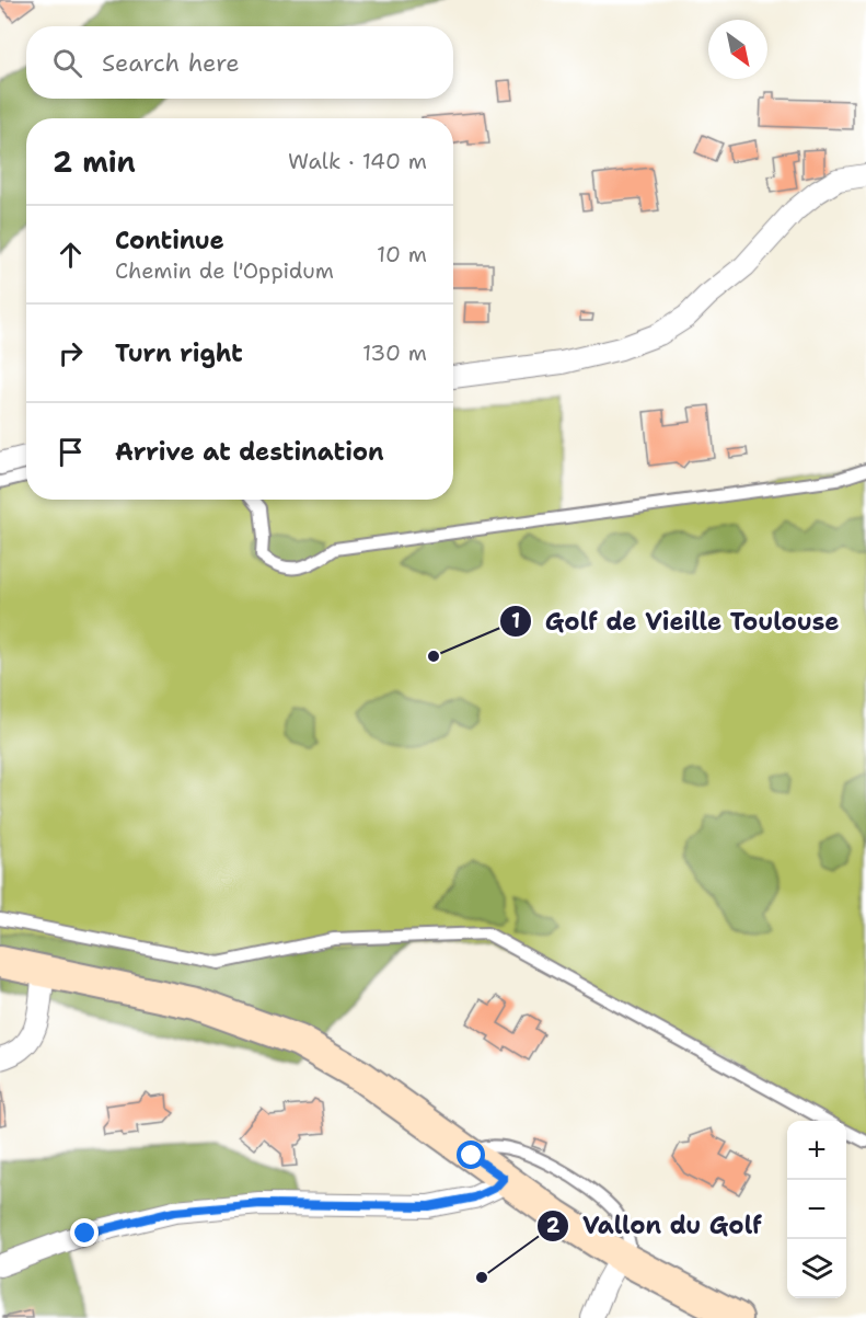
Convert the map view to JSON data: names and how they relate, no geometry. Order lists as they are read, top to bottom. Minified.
{"places":["Golf de Vieille Toulouse","Vallon du Golf"],"north":"bottom right","page":{"search":"Search here","heading":["2 min","Walk · 140 m"],"list":[["Continue","Chemin de l'Oppidum","10 m"],["Turn right","130 m"],"Arrive at destination"],"map_buttons":["+","−"]}}
